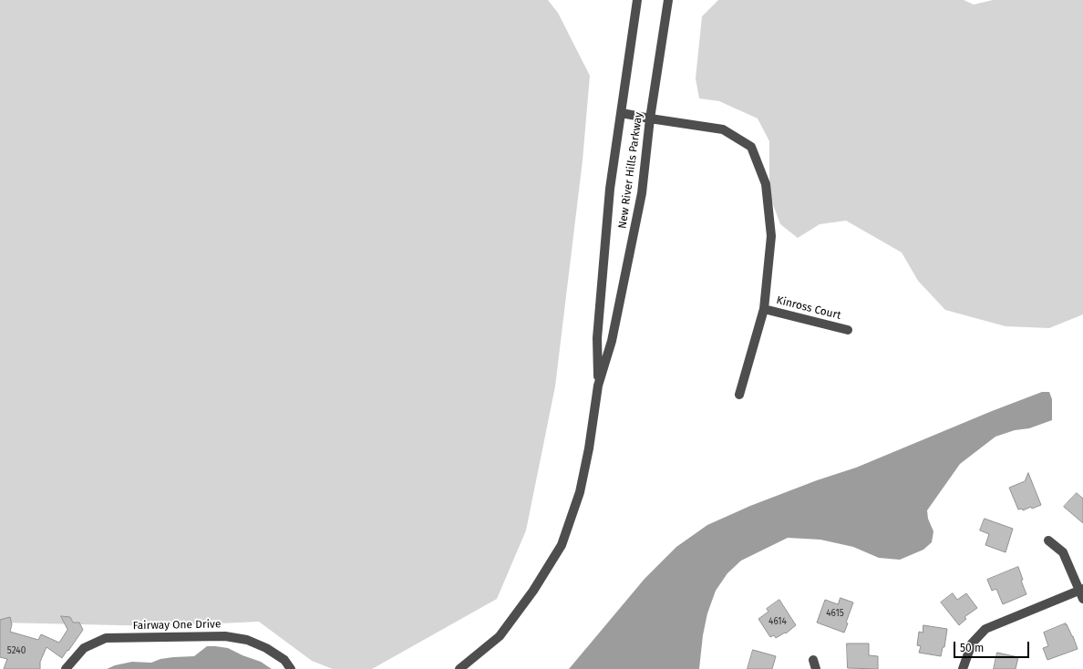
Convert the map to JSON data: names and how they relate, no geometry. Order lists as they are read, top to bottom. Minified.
{"streets":{"street":["New River Hills Parkway","Kinross Court","Fairway One Drive"]},"house_numbers":["4615","4614","5240"],"scale_bar":"50 m"}
